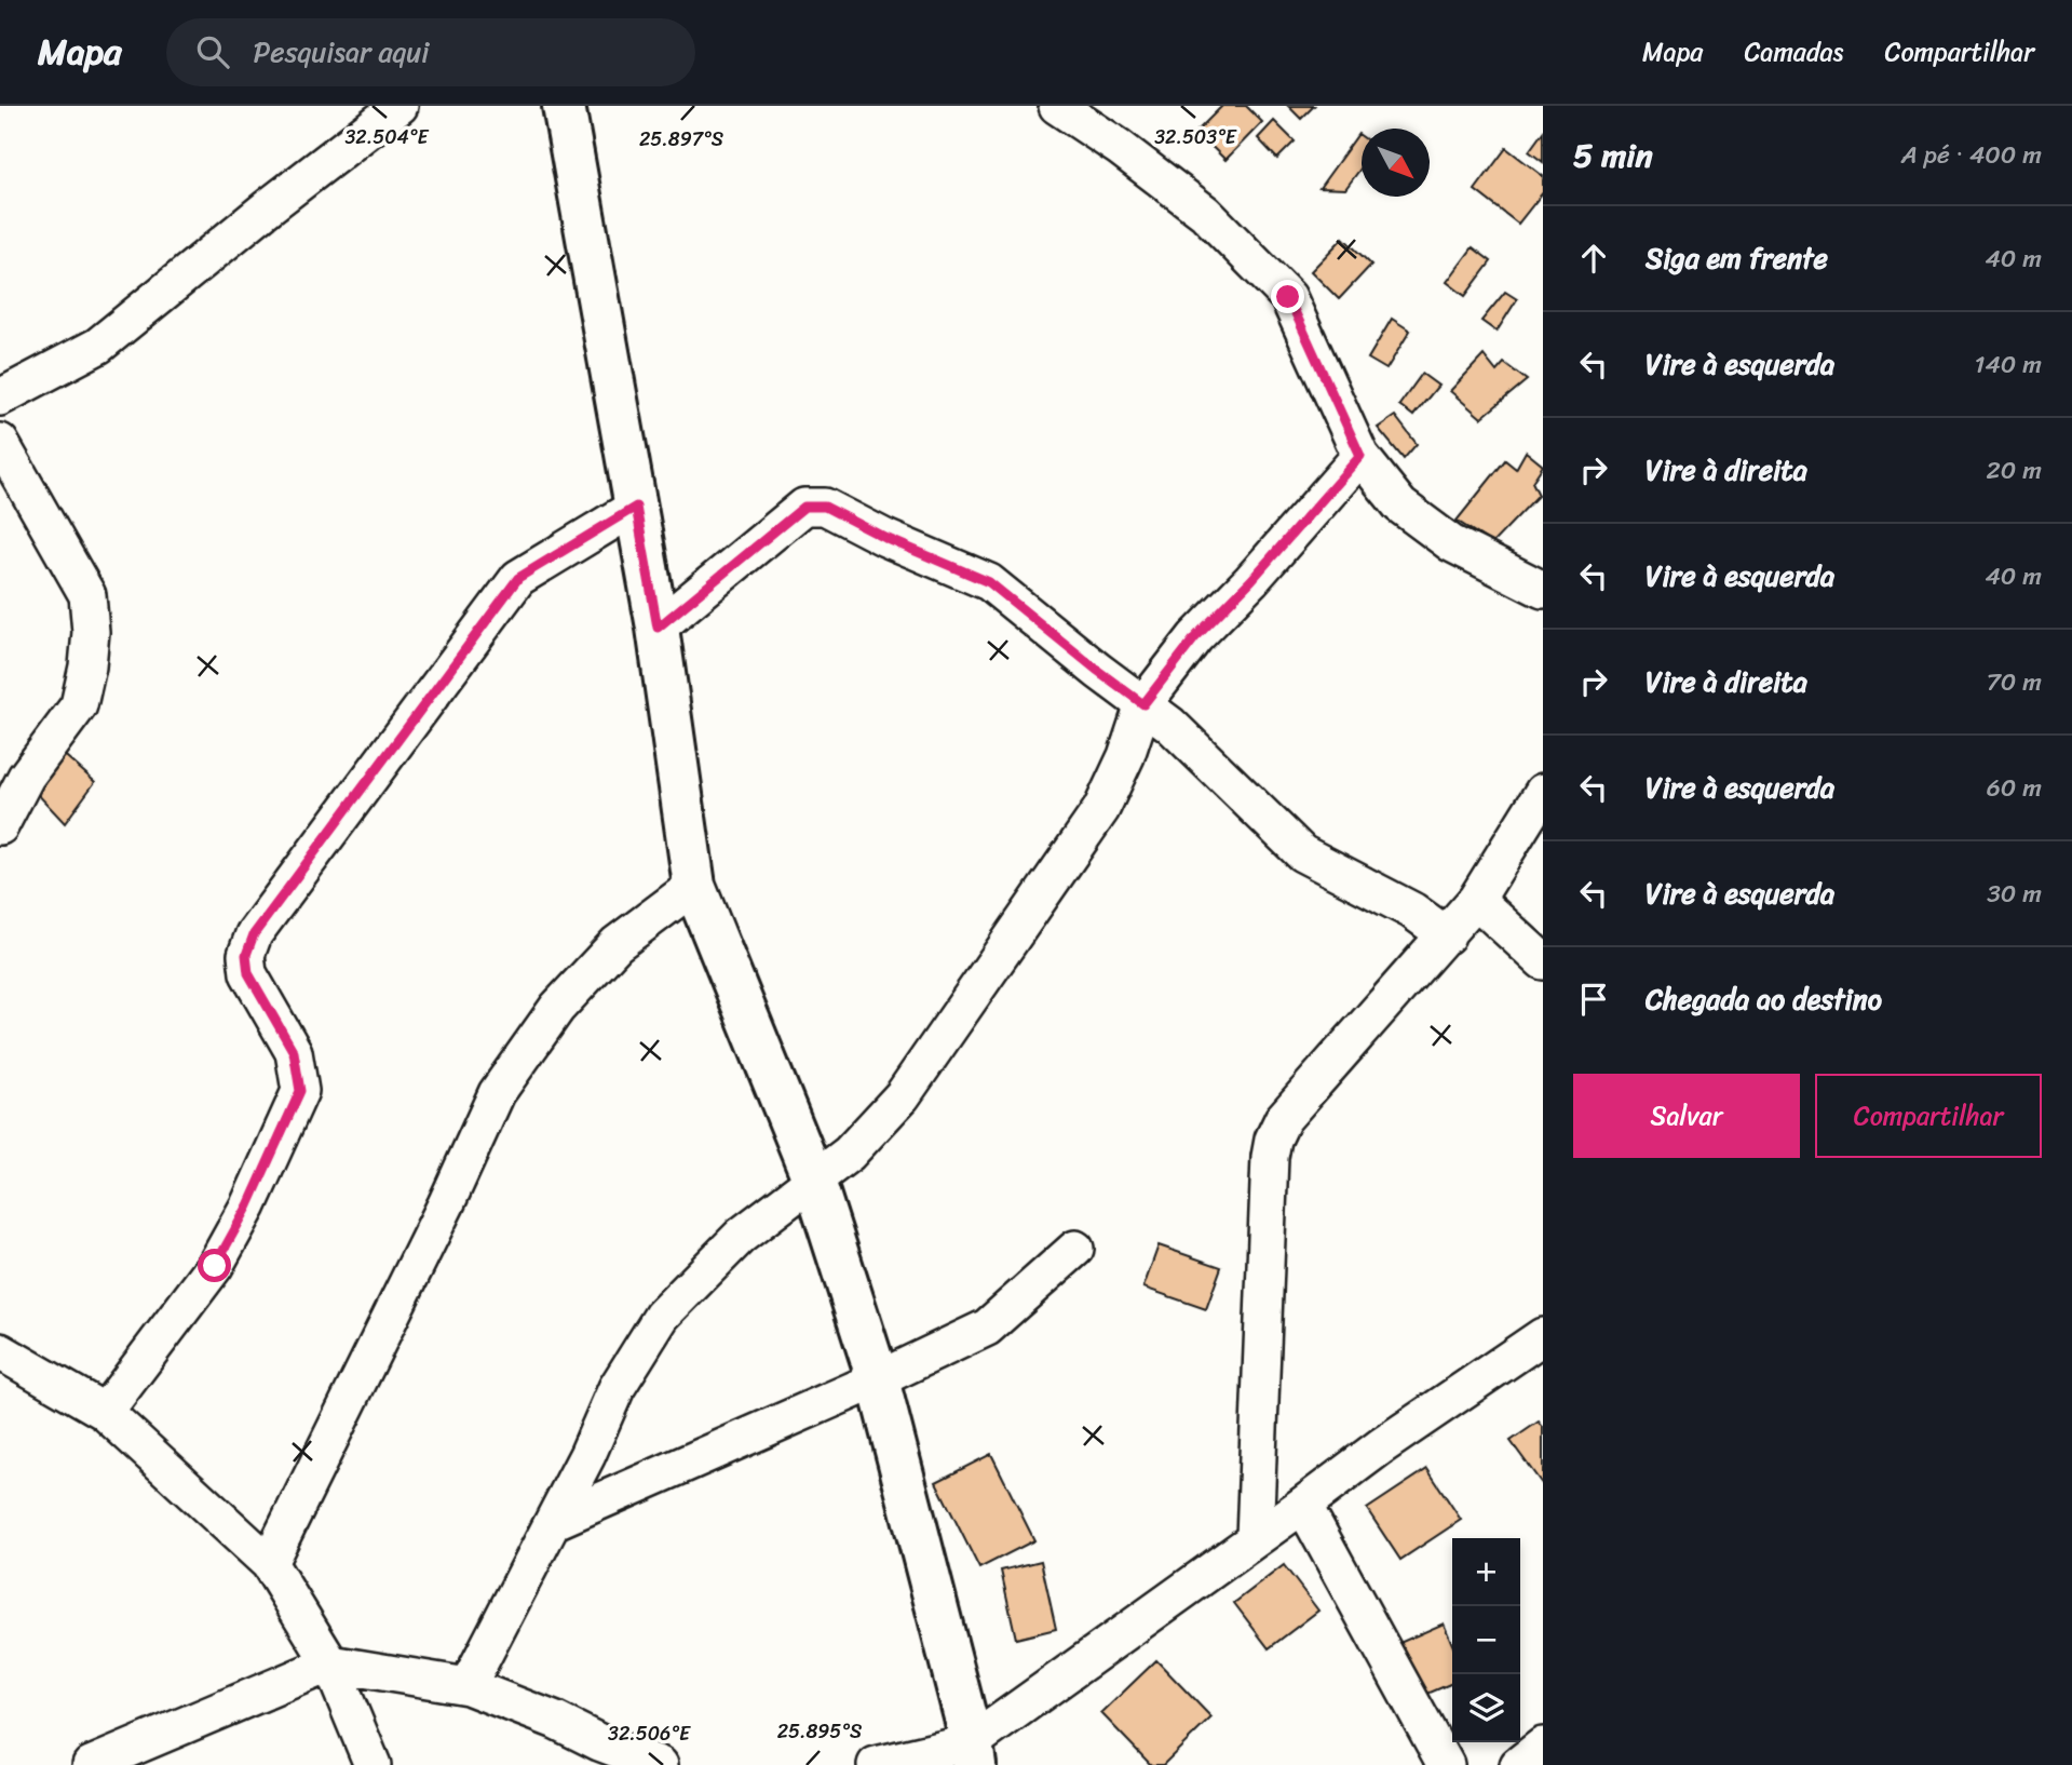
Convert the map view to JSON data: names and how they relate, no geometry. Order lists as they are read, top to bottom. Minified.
{"north":"bottom right","page":{"header":"Mapa","search":"Pesquisar aqui","nav":["Mapa","Camadas","Compartilhar"],"heading":["5 min","A pé · 400 m"],"list":[["Siga em frente","40 m"],["Vire à esquerda","140 m"],["Vire à direita","20 m"],["Vire à esquerda","40 m"],["Vire à direita","70 m"],["Vire à esquerda","60 m"],["Vire à esquerda","30 m"],"Chegada ao destino"],"buttons":["Salvar","Compartilhar"],"map_buttons":["+","−"]},"coordinates":["32.504°E","32.503°E","25.897°S","25.895°S","32.506°E"]}
